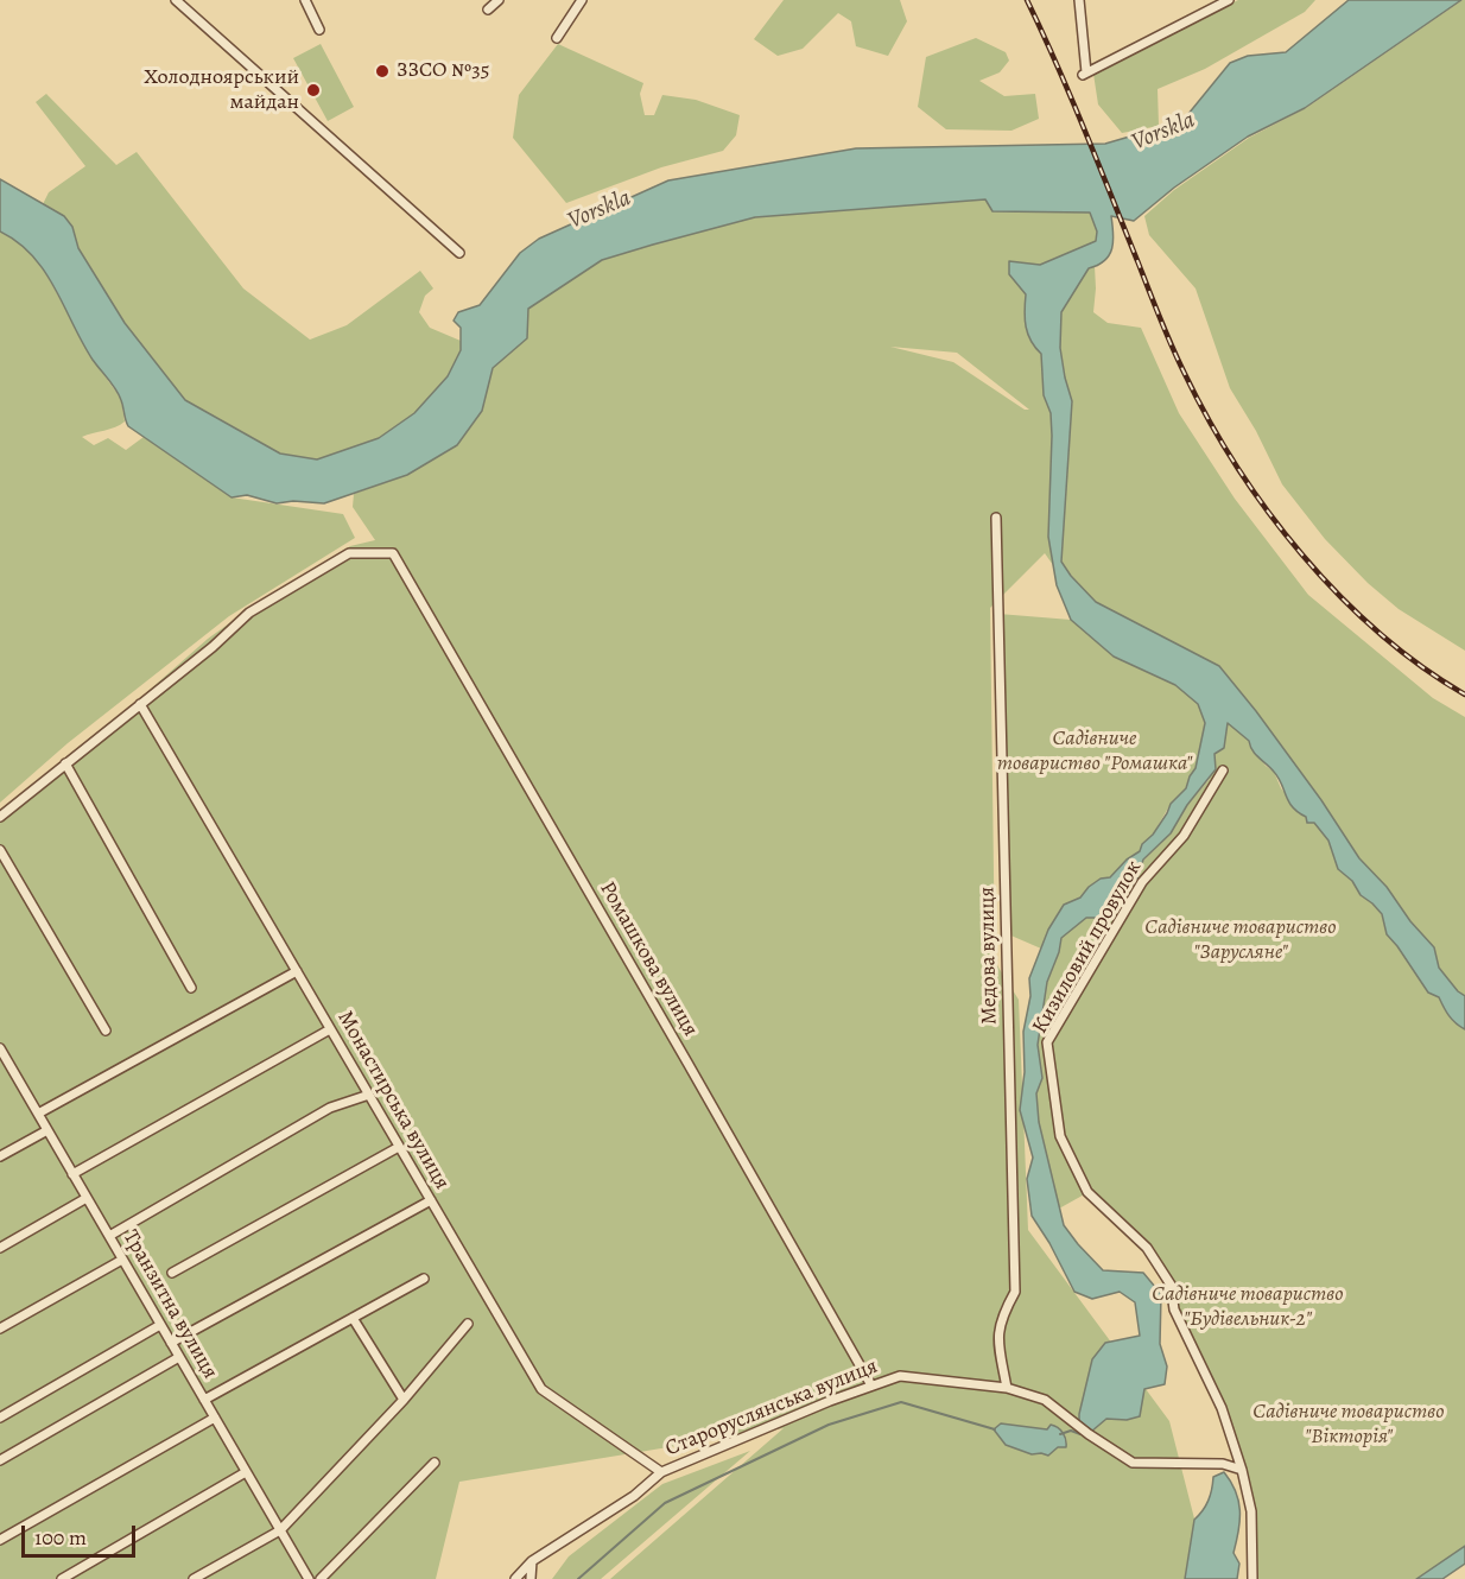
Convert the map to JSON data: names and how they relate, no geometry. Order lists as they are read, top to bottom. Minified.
{"streets":{"street":["Кизиловий провулок","Медова вулиця","Ромашкова вулиця","Монастирська вулиця","Транзитна вулиця","Староруслянська вулиця"]},"crossings":[["Кизиловий провулок","Староруслянська вулиця"],["Медова вулиця","Староруслянська вулиця"],["Ромашкова вулиця","Монастирська вулиця"],["Ромашкова вулиця","Староруслянська вулиця"],["Монастирська вулиця","Староруслянська вулиця"]],"water":["Vorskla"],"parks":["Садівниче товариство \"Ромашка\"","Садівниче товариство \"Зарусляне\"","Садівниче товариство \"Будівельник-2\"","Садівниче товариство \"Вікторія\""],"places":["ЗЗСО №35","Холодноярський майдан"],"scale_bar":"100 m"}
